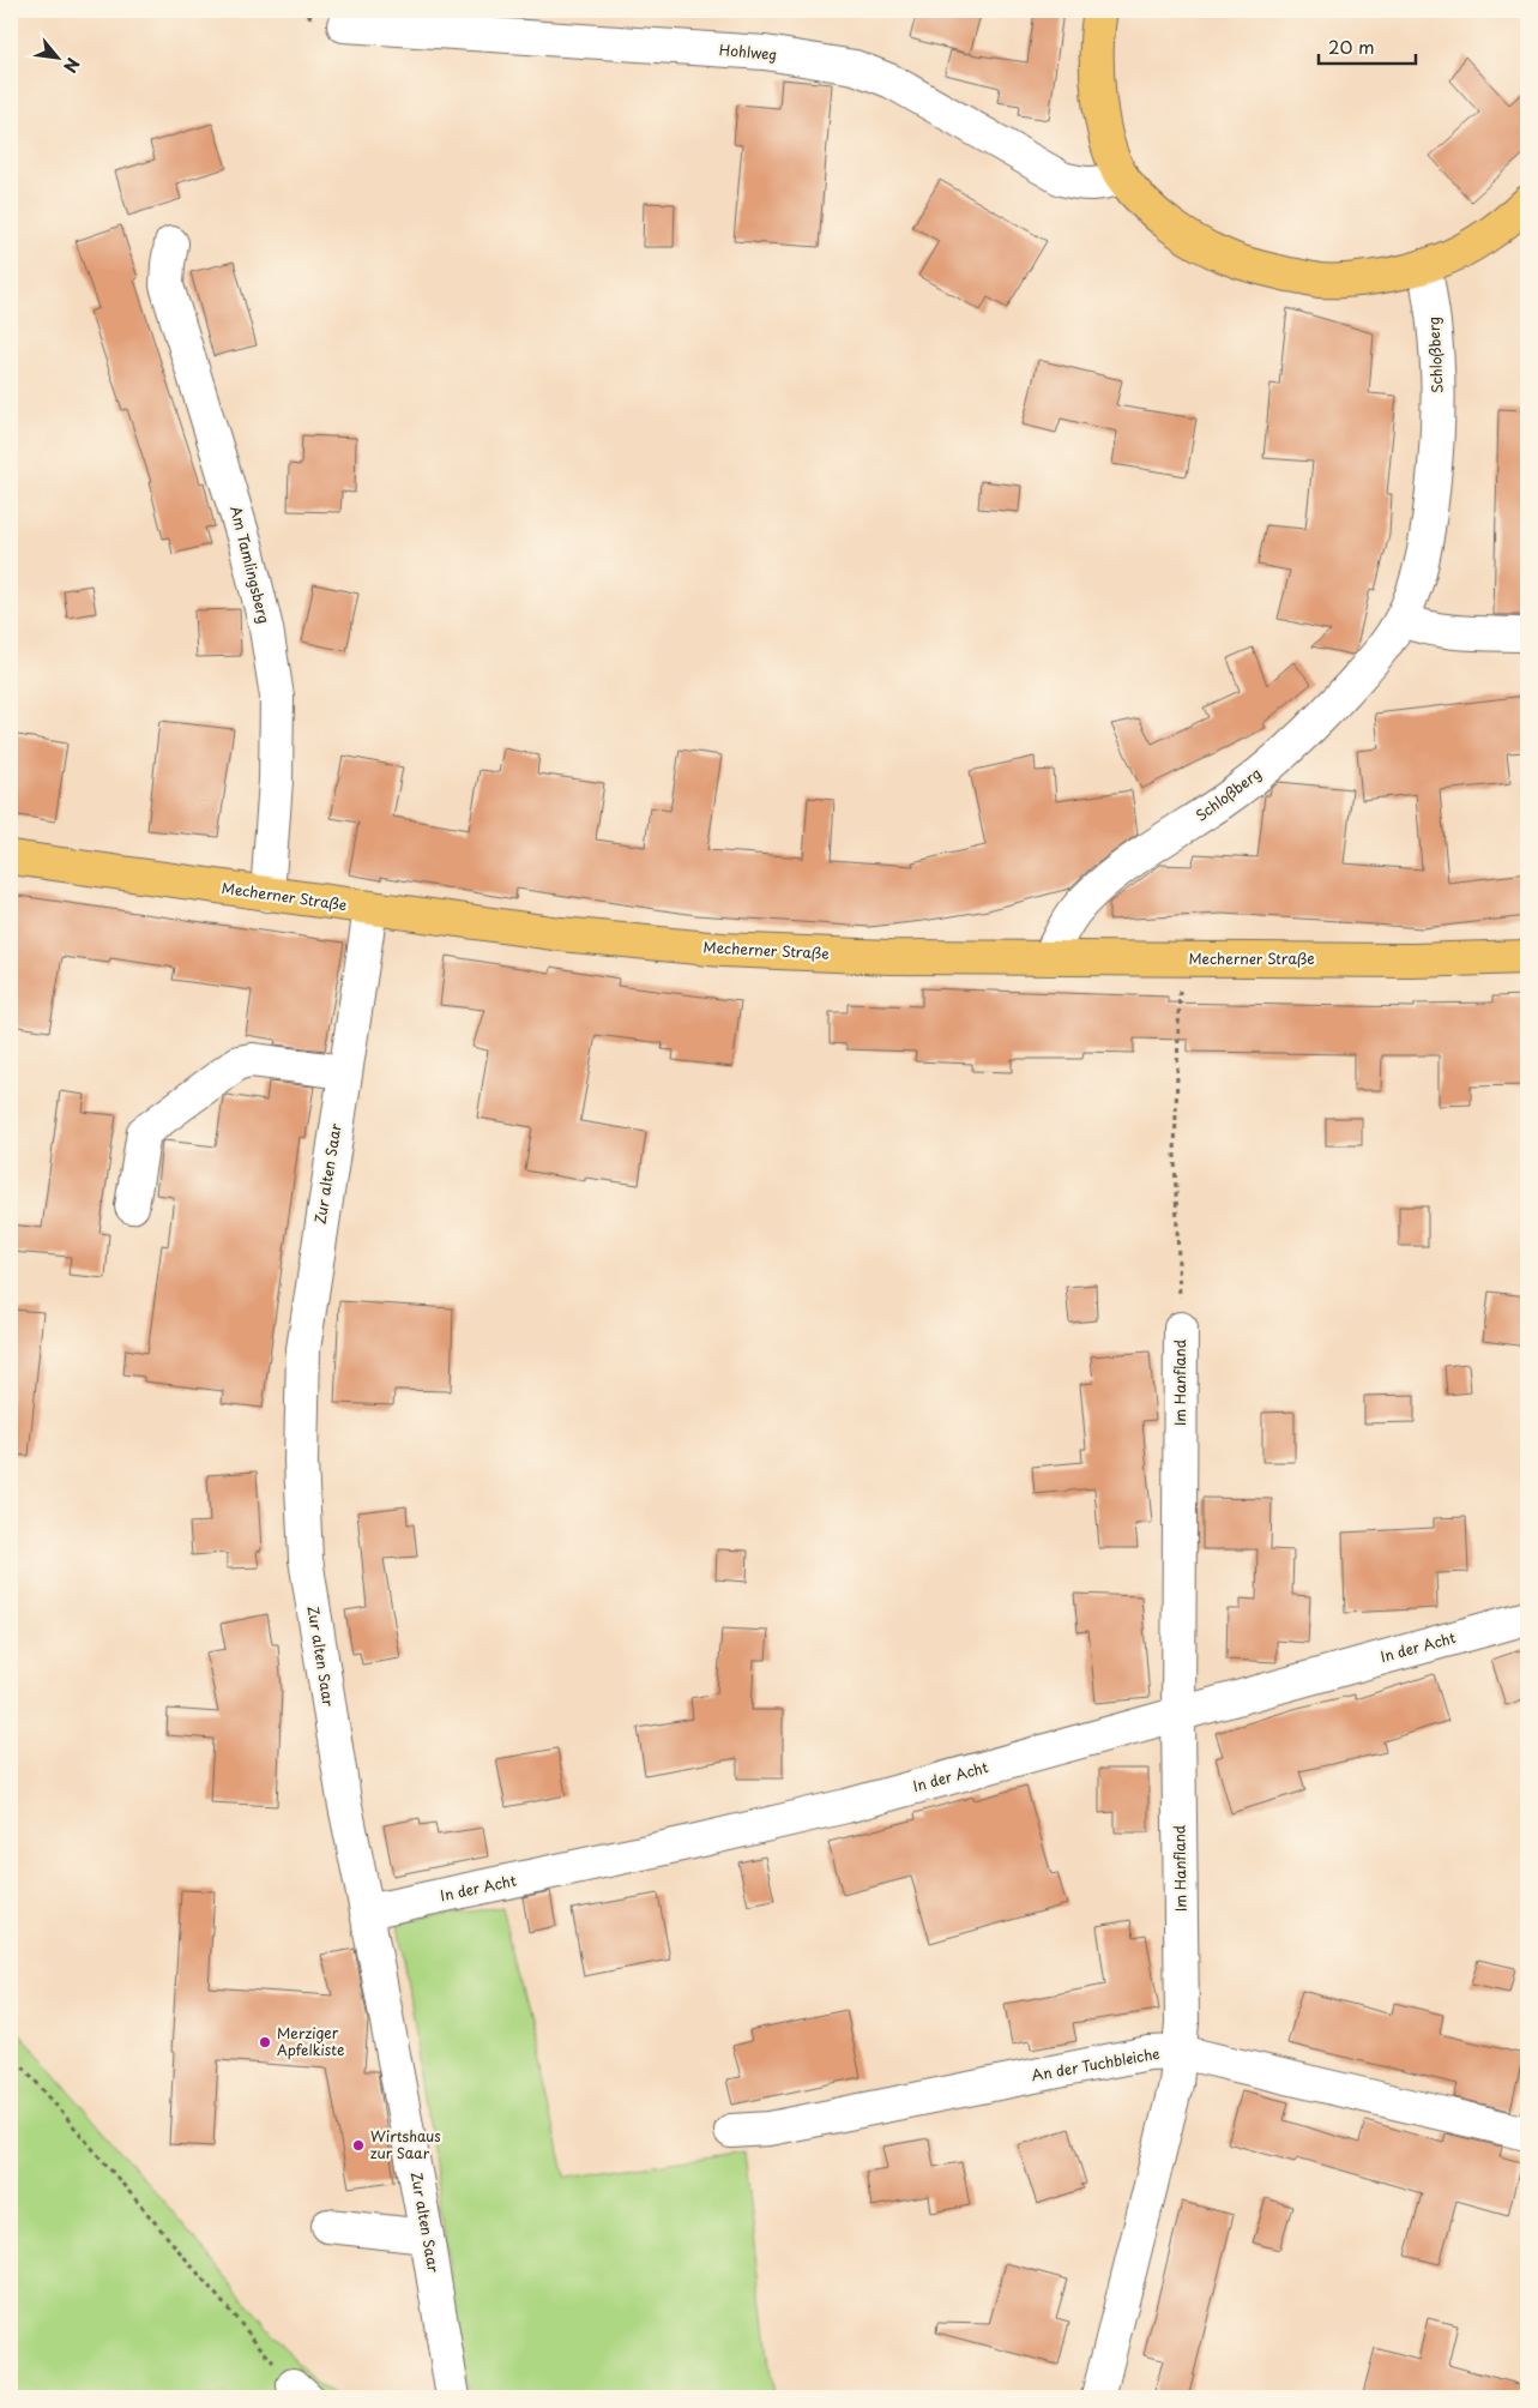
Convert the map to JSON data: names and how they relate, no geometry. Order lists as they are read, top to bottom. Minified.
{"streets":{"main road":["Mecherner Straße"],"street":["Hohlweg","Schloßberg","Am Tamlingsberg","Zur alten Saar","Im Hanfland","In der Acht","An der Tuchbleiche"]},"crossings":[["Schloßberg","Mecherner Straße"],["Am Tamlingsberg","Mecherner Straße"],["Mecherner Straße","Zur alten Saar"],["Zur alten Saar","In der Acht"],["Im Hanfland","In der Acht"],["Im Hanfland","An der Tuchbleiche"]],"places":["Merziger Apfelkiste","Wirtshaus zur Saar"],"scale_bar":"20 m","north":"bottom right"}
